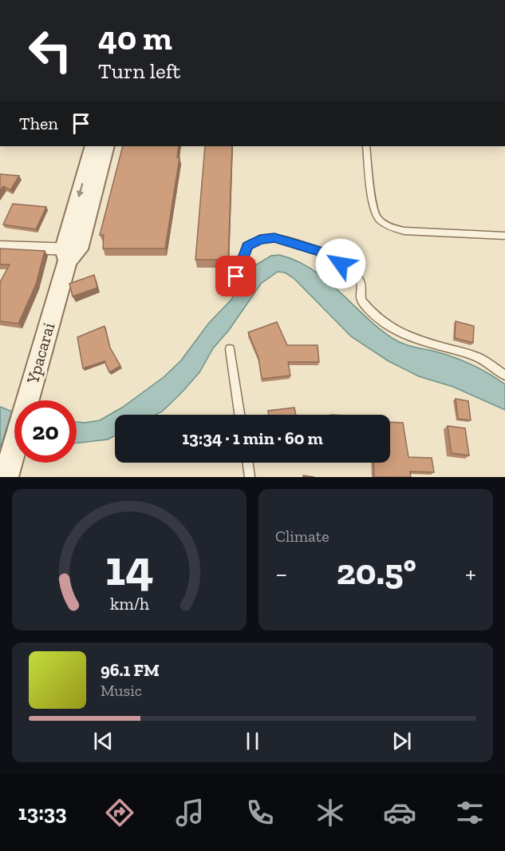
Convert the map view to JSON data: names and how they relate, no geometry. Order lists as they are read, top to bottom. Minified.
{"streets":{"street":["Ypacarai"]},"page":{"turn":["40 m","Turn left"],"then":"Then","limit":"20","trip":"13:34 · 1 min · 60 m","tile":"Climate","heat":["−","20.5°","+"],"song":["96.1 FM","Music"],"tabs":"13:33","gauge":["14","km/h"]}}
